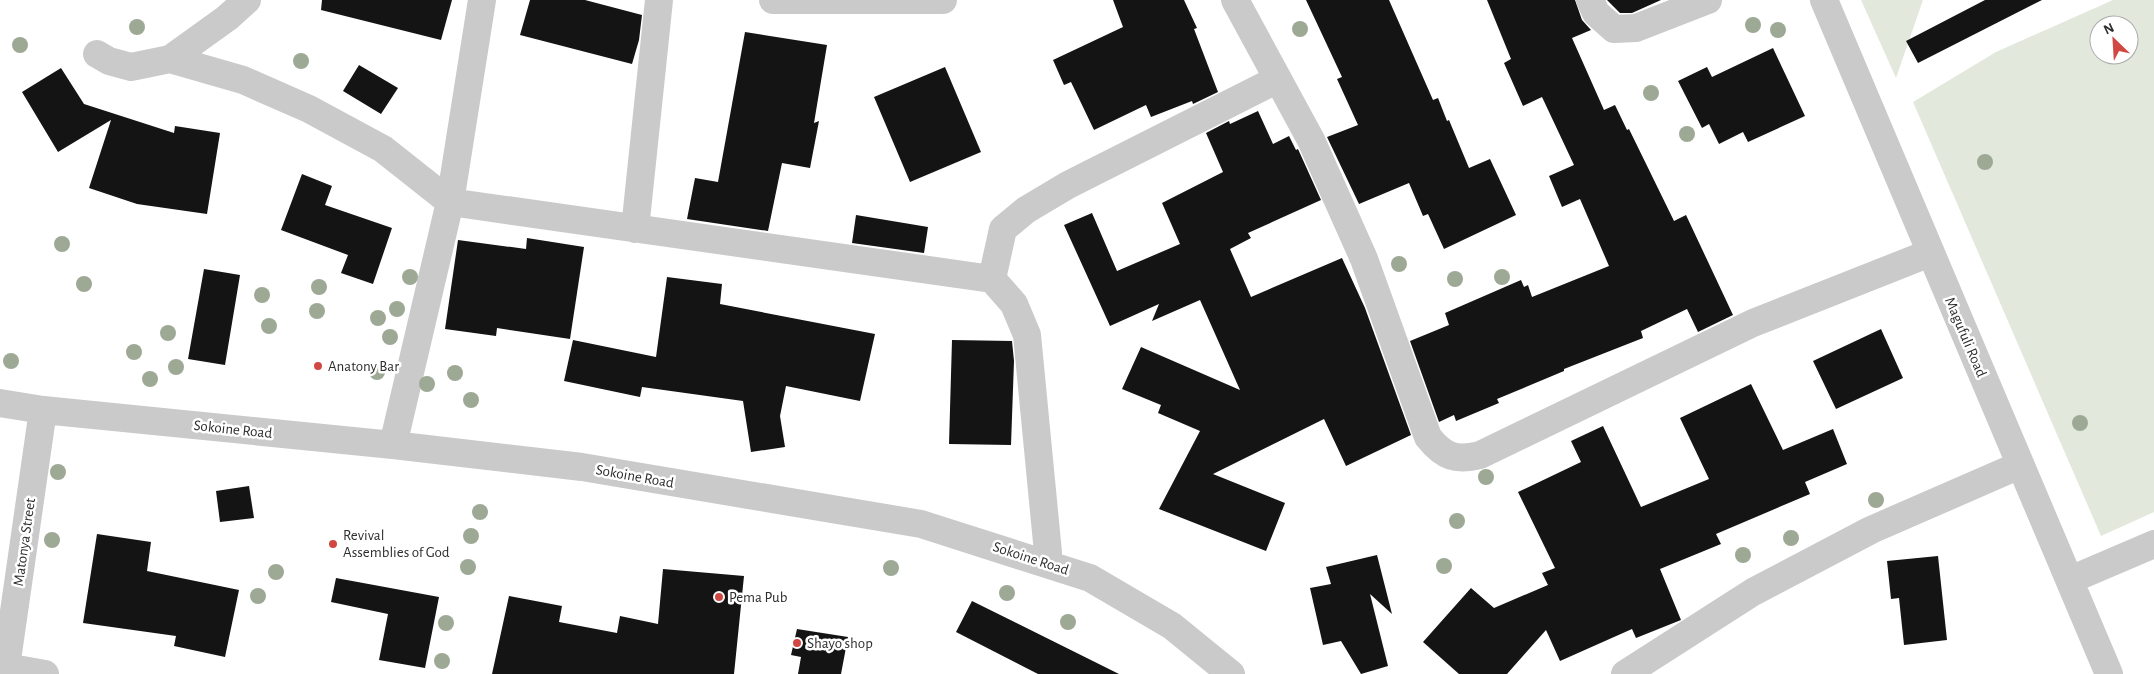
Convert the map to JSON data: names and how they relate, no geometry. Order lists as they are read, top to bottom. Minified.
{"streets":{"street":["Magufuli Road","Sokoine Road","Matonya Street"]},"crossings":[["Sokoine Road","Matonya Street"]],"places":["Anatony Bar","Revival Assemblies of God","Pema Pub","Shayo shop"],"north":"top left"}
